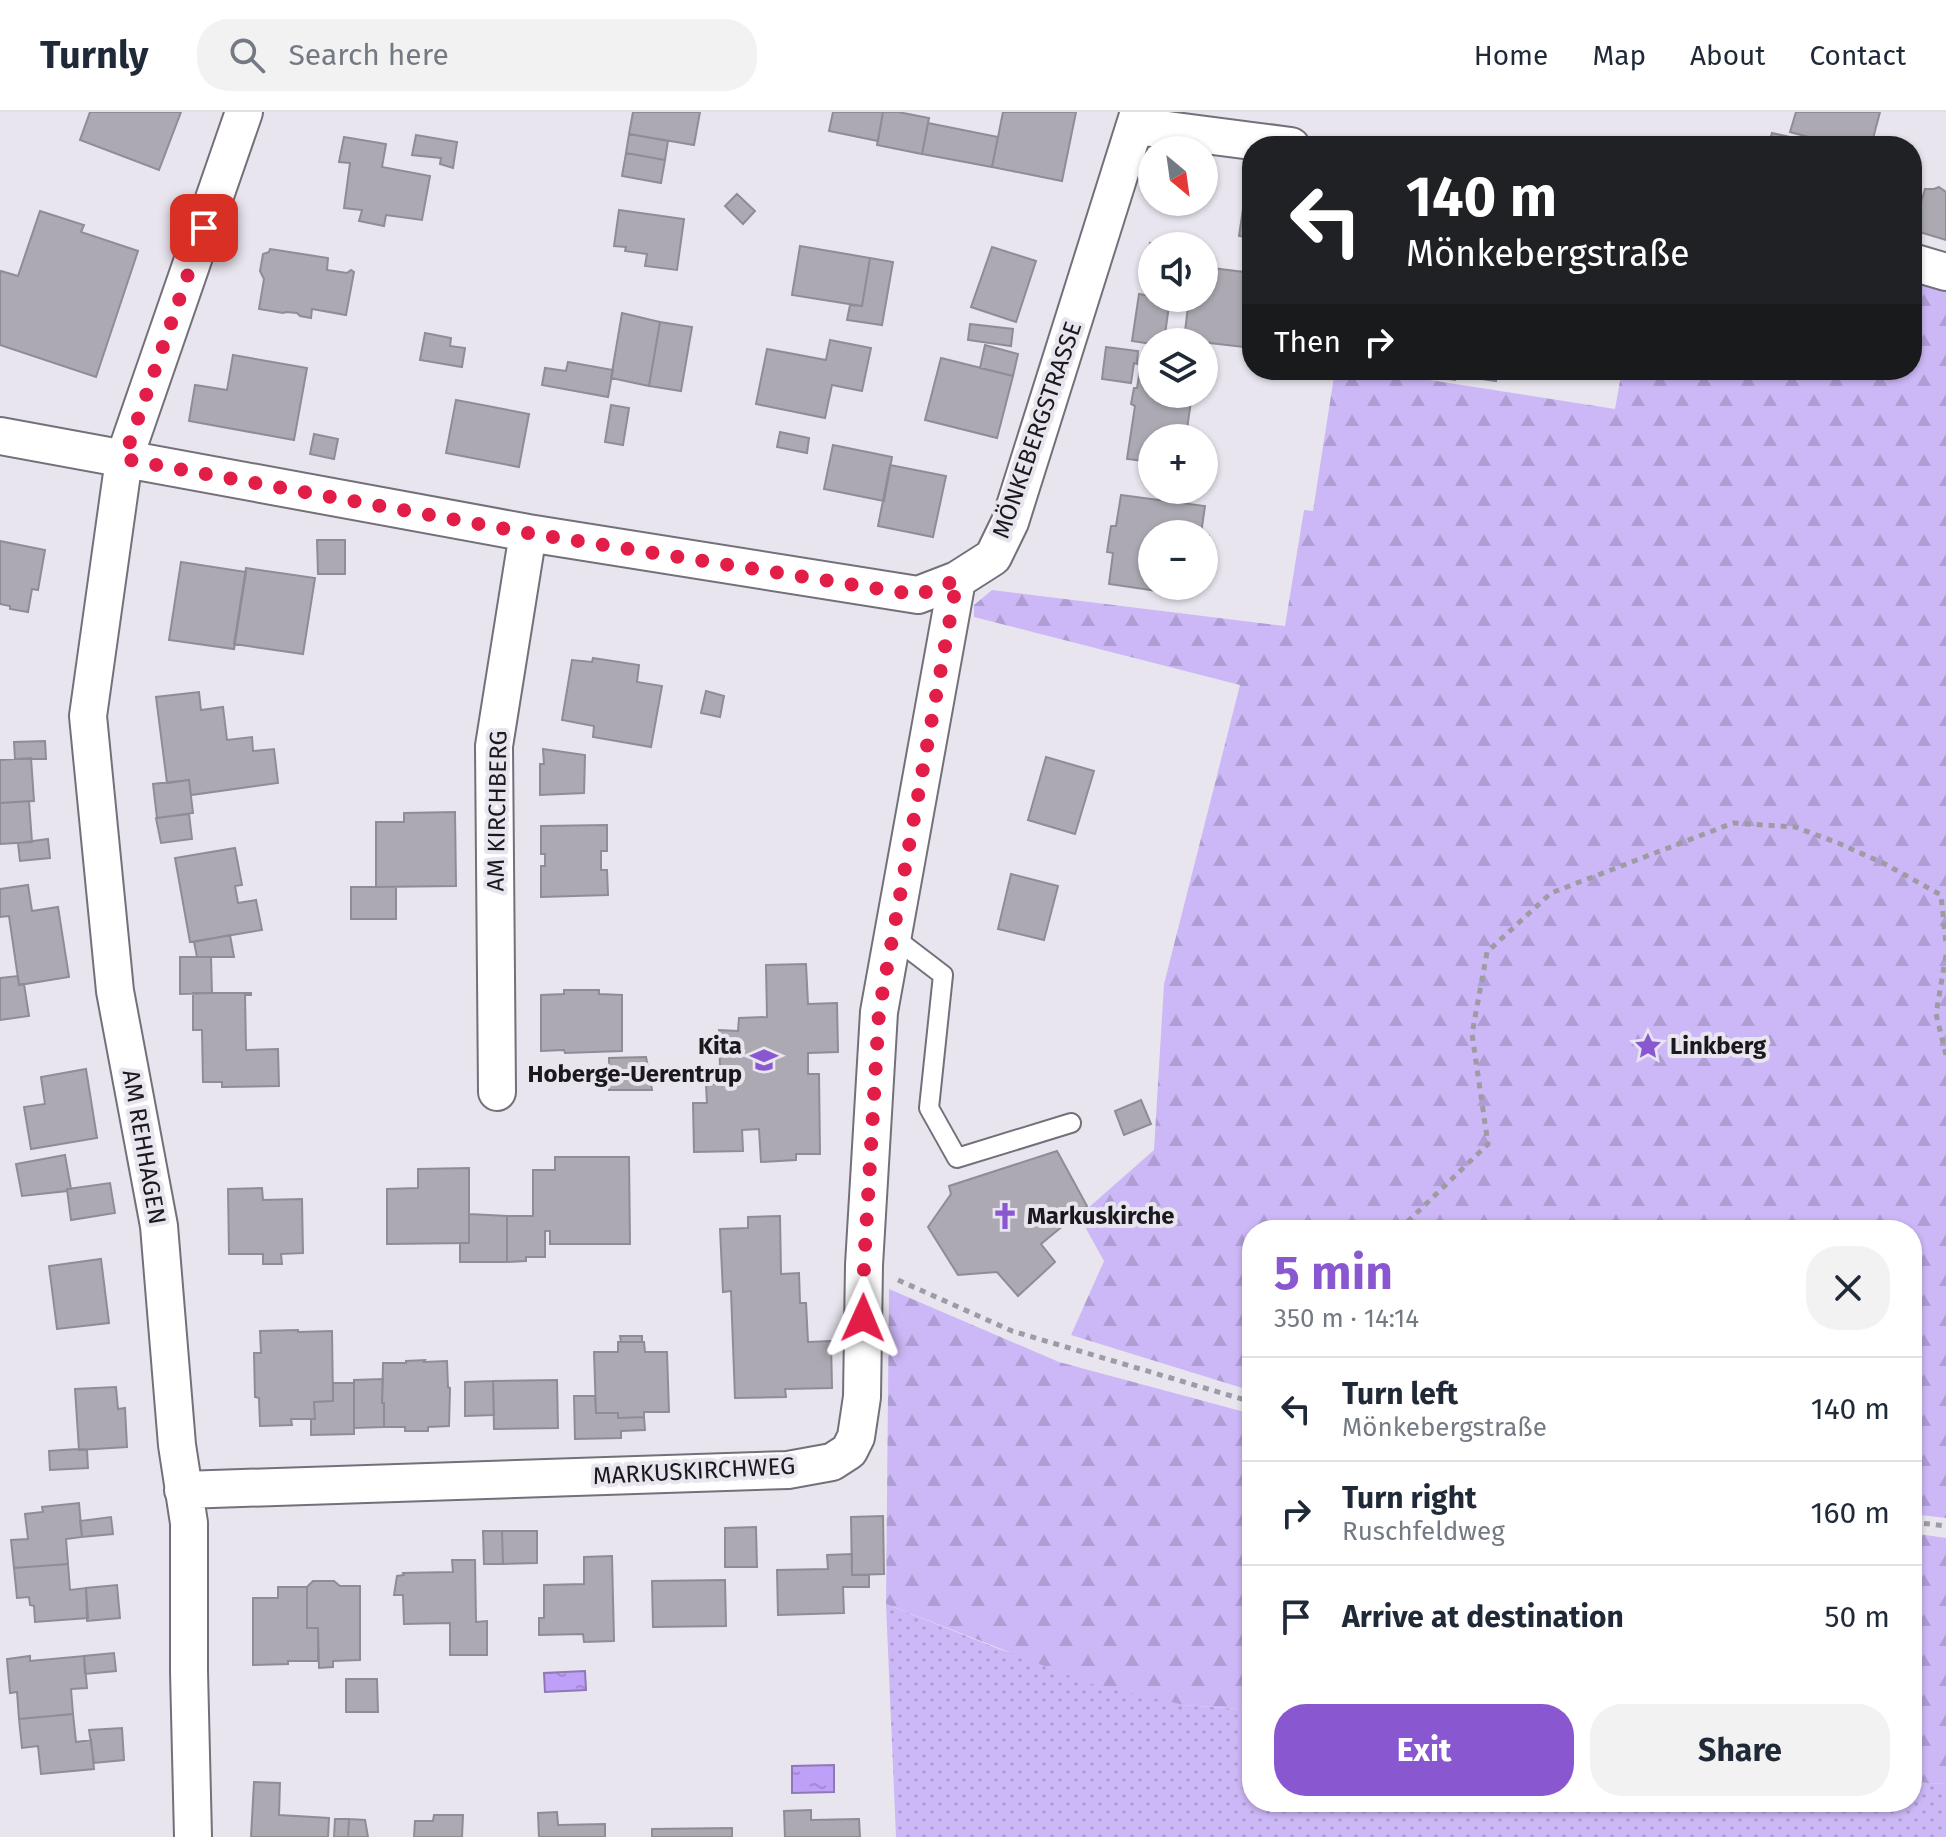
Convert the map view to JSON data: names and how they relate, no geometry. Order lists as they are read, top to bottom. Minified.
{"streets":{"street":["MÖNKEBERGSTRASSE","AM KIRCHBERG","AM REHHAGEN","MARKUSKIRCHWEG"]},"crossings":[["MÖNKEBERGSTRASSE","AM KIRCHBERG"],["MÖNKEBERGSTRASSE","AM REHHAGEN"],["MÖNKEBERGSTRASSE","MARKUSKIRCHWEG"],["AM REHHAGEN","MARKUSKIRCHWEG"]],"places":{"place":["Linkberg"],"school or university":["Kita Hoberge-Uerentrup"],"church":["Markuskirche"]},"north":"bottom right","page":{"header":"Turnly","search":"Search here","nav":["Home","Map","About","Contact"],"map_buttons":["+","−"],"turn":["140 m","Mönkebergstraße"],"then":"Then","heading":["5 min","350 m · 14:14"],"list":[{"name":"Turn left","note":"Mönkebergstraße","value":"140 m"},{"name":"Turn right","note":"Ruschfeldweg","value":"160 m"},{"name":"Arrive at destination","value":"50 m"}],"buttons":["Exit","Share"]}}
